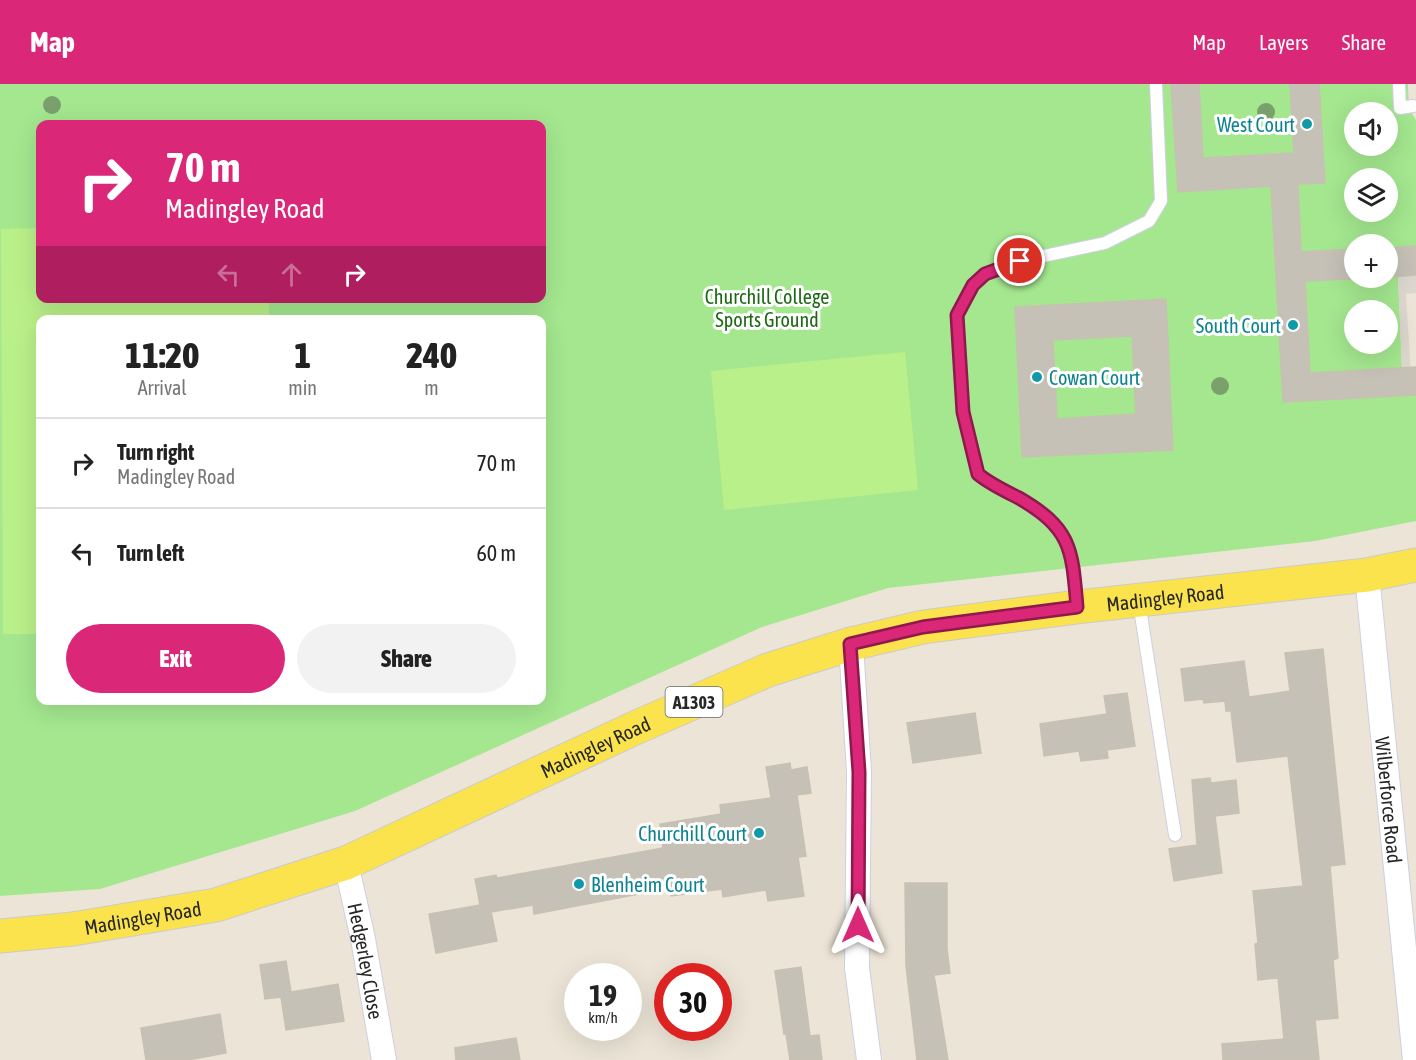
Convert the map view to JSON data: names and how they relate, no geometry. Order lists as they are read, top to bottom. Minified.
{"streets":{"main road":["Madingley Road","A1303"],"street":["Wilberforce Road","Hedgerley Close"]},"crossings":[["Madingley Road","Wilberforce Road"],["Madingley Road","Hedgerley Close"]],"parks":["Churchill College Sports Ground"],"places":["West Court","South Court","Cowan Court","Churchill Court","Blenheim Court"],"page":{"header":"Map","nav":["Map","Layers","Share"],"map_buttons":["+","−"],"turn":["70 m","Madingley Road"],"eta":["11:20","Arrival","1","min","240","m"],"list":[{"name":"Turn right","note":"Madingley Road","value":"70 m"},{"name":"Turn left","value":"60 m"}],"buttons":["Exit","Share"],"speed":"19 km/h","limit":"30"}}
